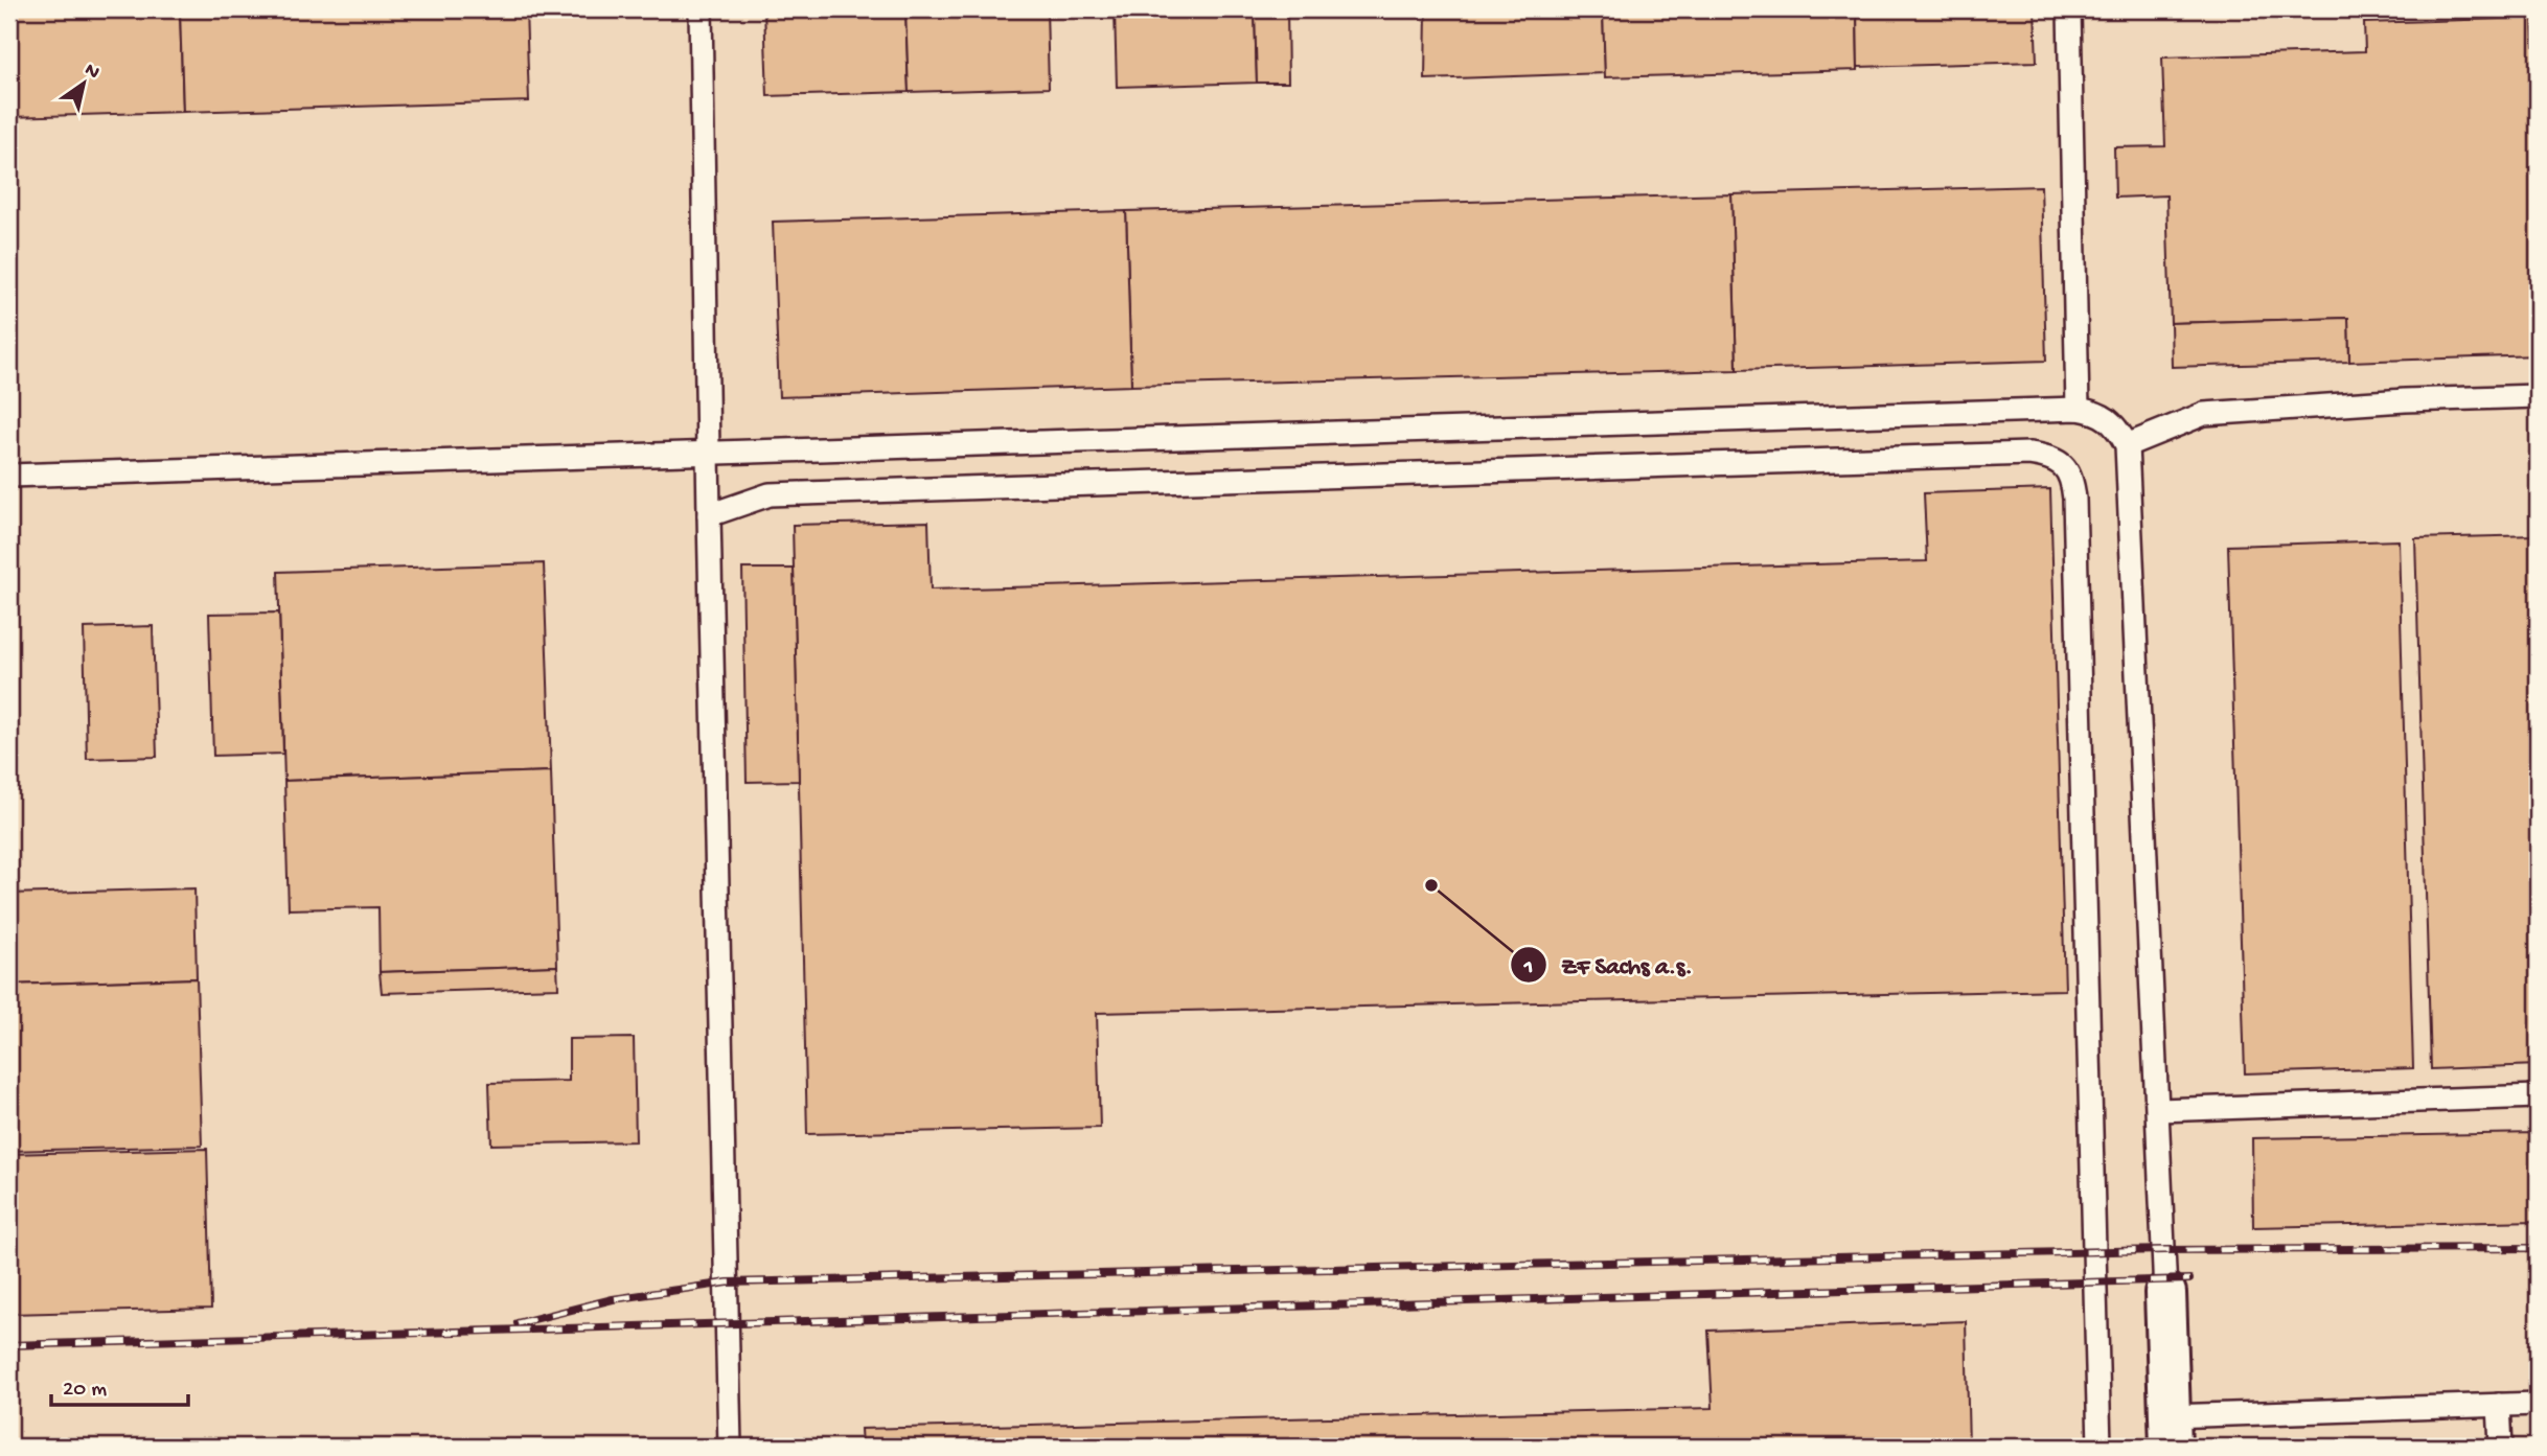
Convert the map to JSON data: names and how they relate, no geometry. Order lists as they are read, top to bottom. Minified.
{"places":["ZF Sachs a.s."],"scale_bar":"20 m","north":"top right"}
